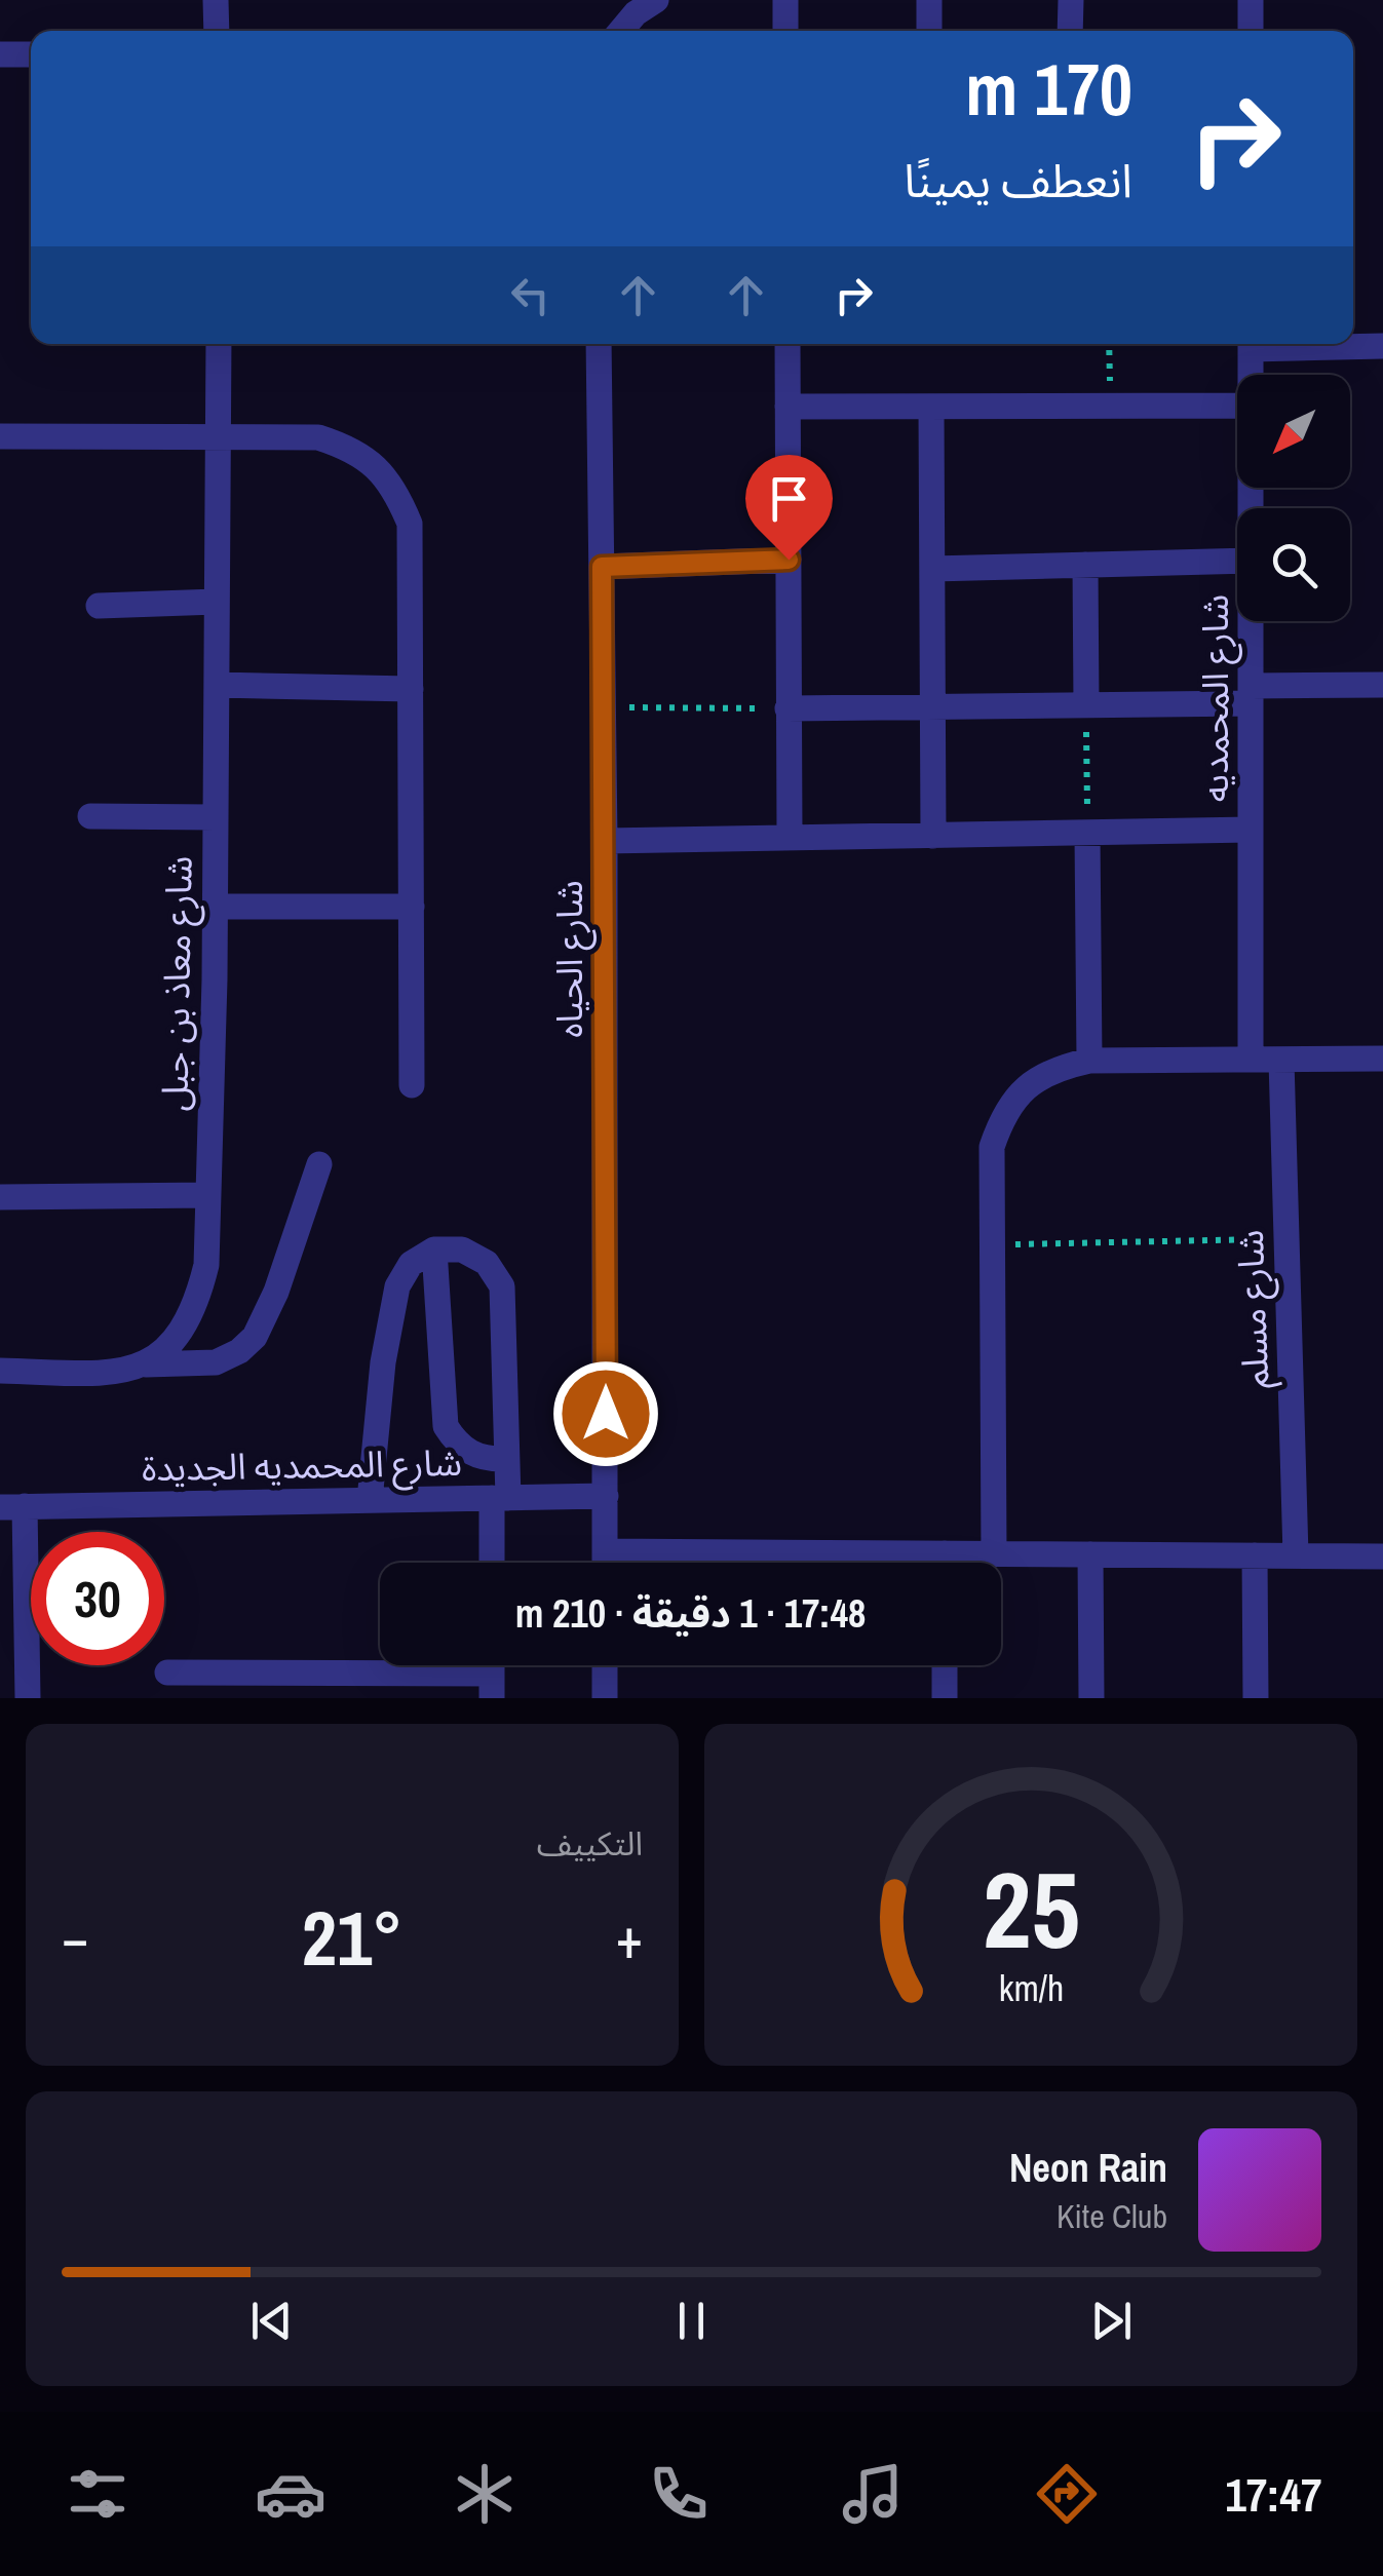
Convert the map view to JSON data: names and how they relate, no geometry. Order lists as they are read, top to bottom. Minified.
{"streets":{"street":["شارع المحمديه","شارع الحياه","شارع معاذ بن جبل","شارع مسلم","شارع المحمديه الجديدة"]},"crossings":[["شارع الحياه","شارع المحمديه الجديدة"]],"north":"bottom left","page":{"turn":["170 m","انعطف يمينًا"],"limit":"30","trip":"17:48 · 1 دقيقة · 210 m","tile":"التكييف","heat":["−","21°","+"],"song":["Neon Rain","Kite Club"],"tabs":"17:47","gauge":["25","km/h"]}}
